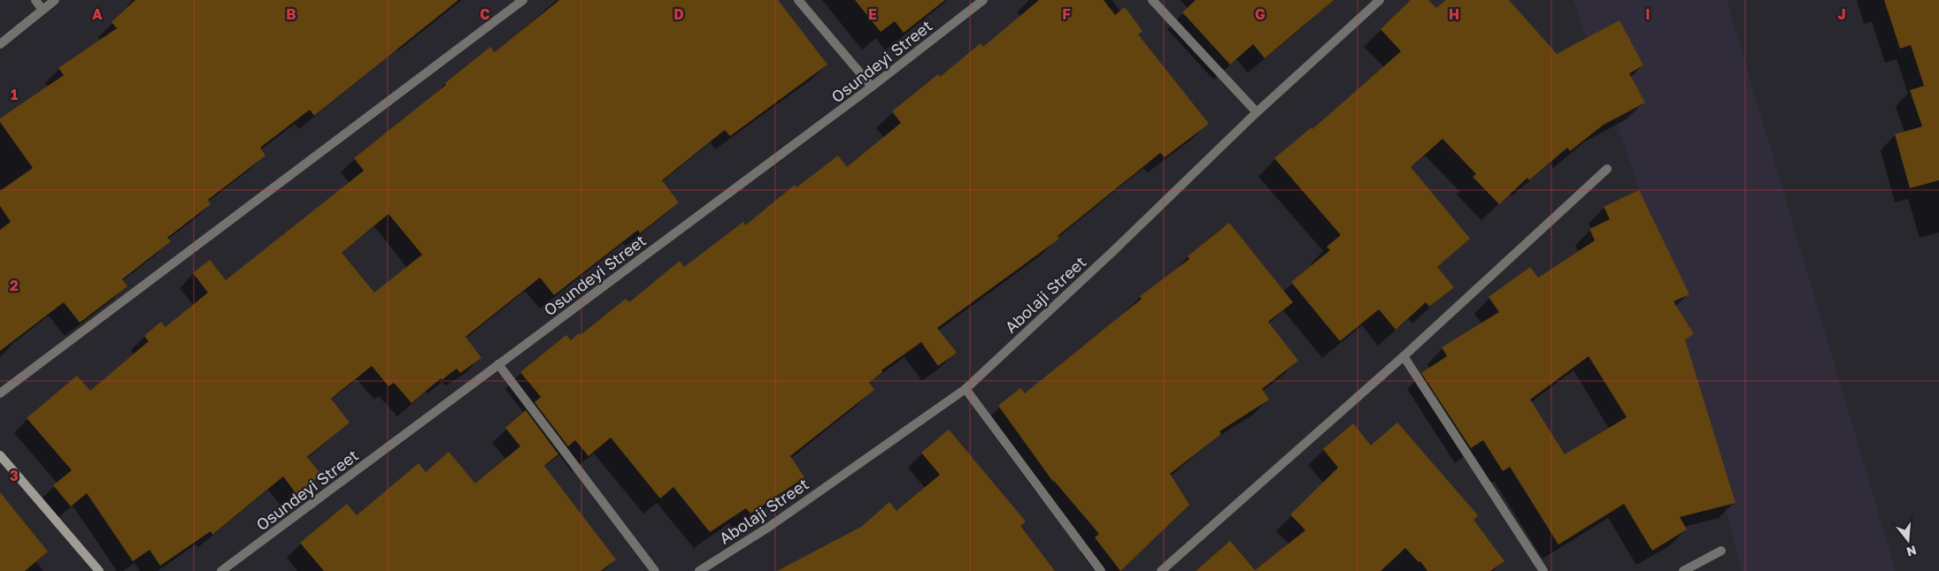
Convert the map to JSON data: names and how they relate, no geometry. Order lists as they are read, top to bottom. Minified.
{"streets":{"street":["Osundeyi Street","Abolaji Street"]},"north":"bottom","grid":{"columns":["A","B","C","D","E","F","G","H","I","J"],"rows":["1","2","3"]}}
